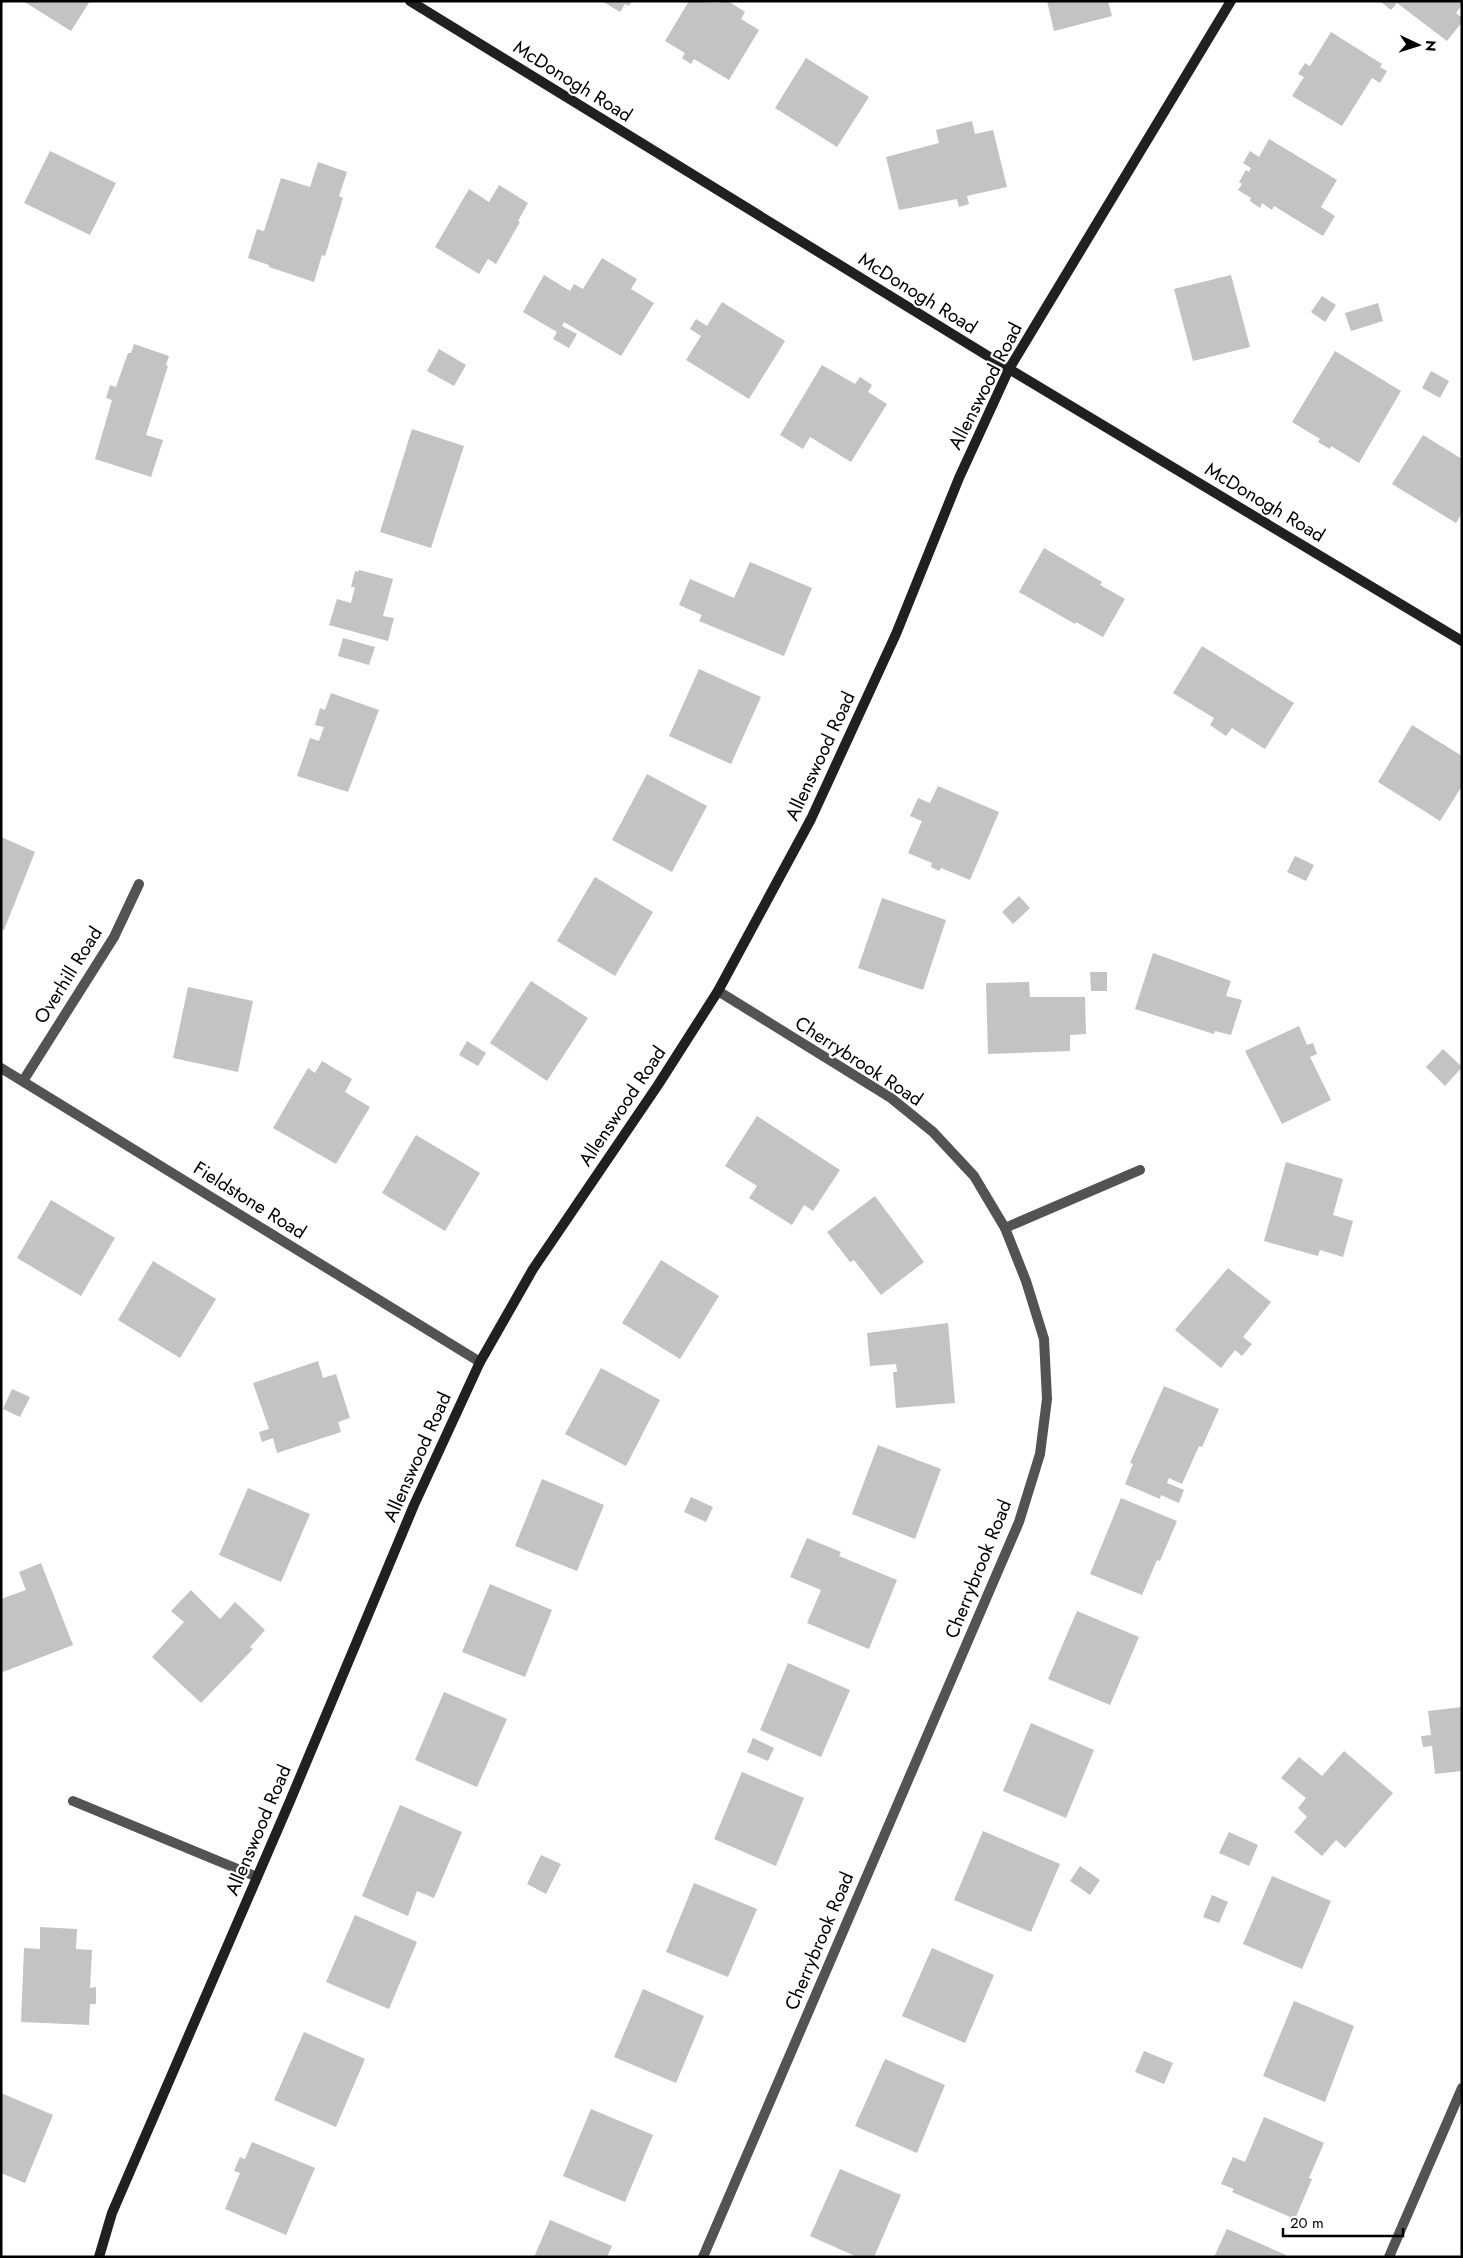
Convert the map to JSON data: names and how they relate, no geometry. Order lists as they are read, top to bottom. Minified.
{"streets":{"street":["McDonogh Road","Allenswood Road","Overhill Road","Cherrybrook Road","Fieldstone Road"]},"crossings":[["McDonogh Road","Allenswood Road"],["Allenswood Road","Cherrybrook Road"],["Allenswood Road","Fieldstone Road"],["Overhill Road","Fieldstone Road"]],"scale_bar":"20 m","north":"right"}
